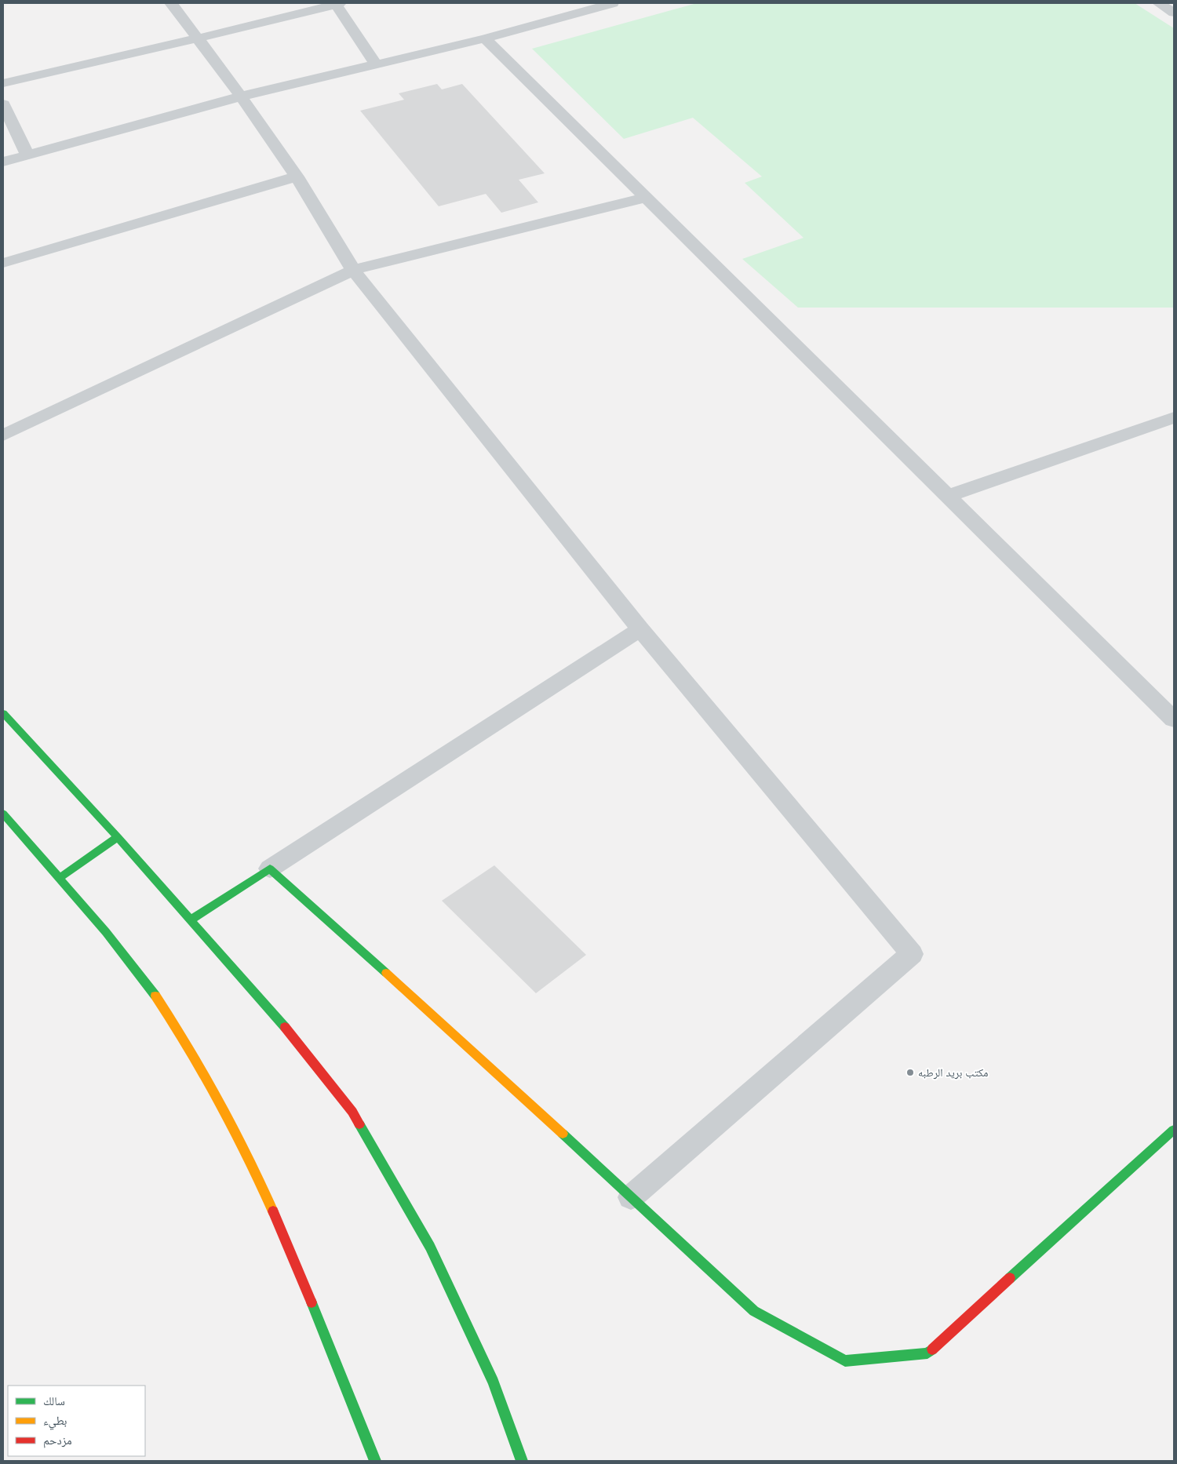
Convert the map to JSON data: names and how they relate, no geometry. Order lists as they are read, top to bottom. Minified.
{"places":["مكتب بريد الرطبه"],"legend":["سالك","بطيء","مزدحم"]}
